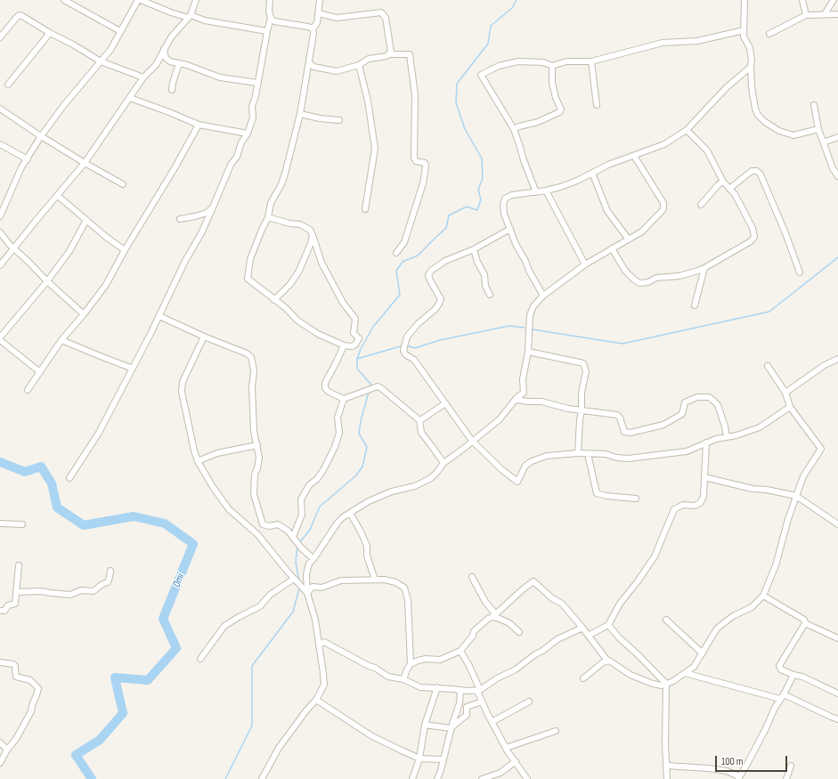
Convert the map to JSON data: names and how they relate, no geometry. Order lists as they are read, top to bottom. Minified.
{"water":["Omi"],"scale_bar":"100 m"}
